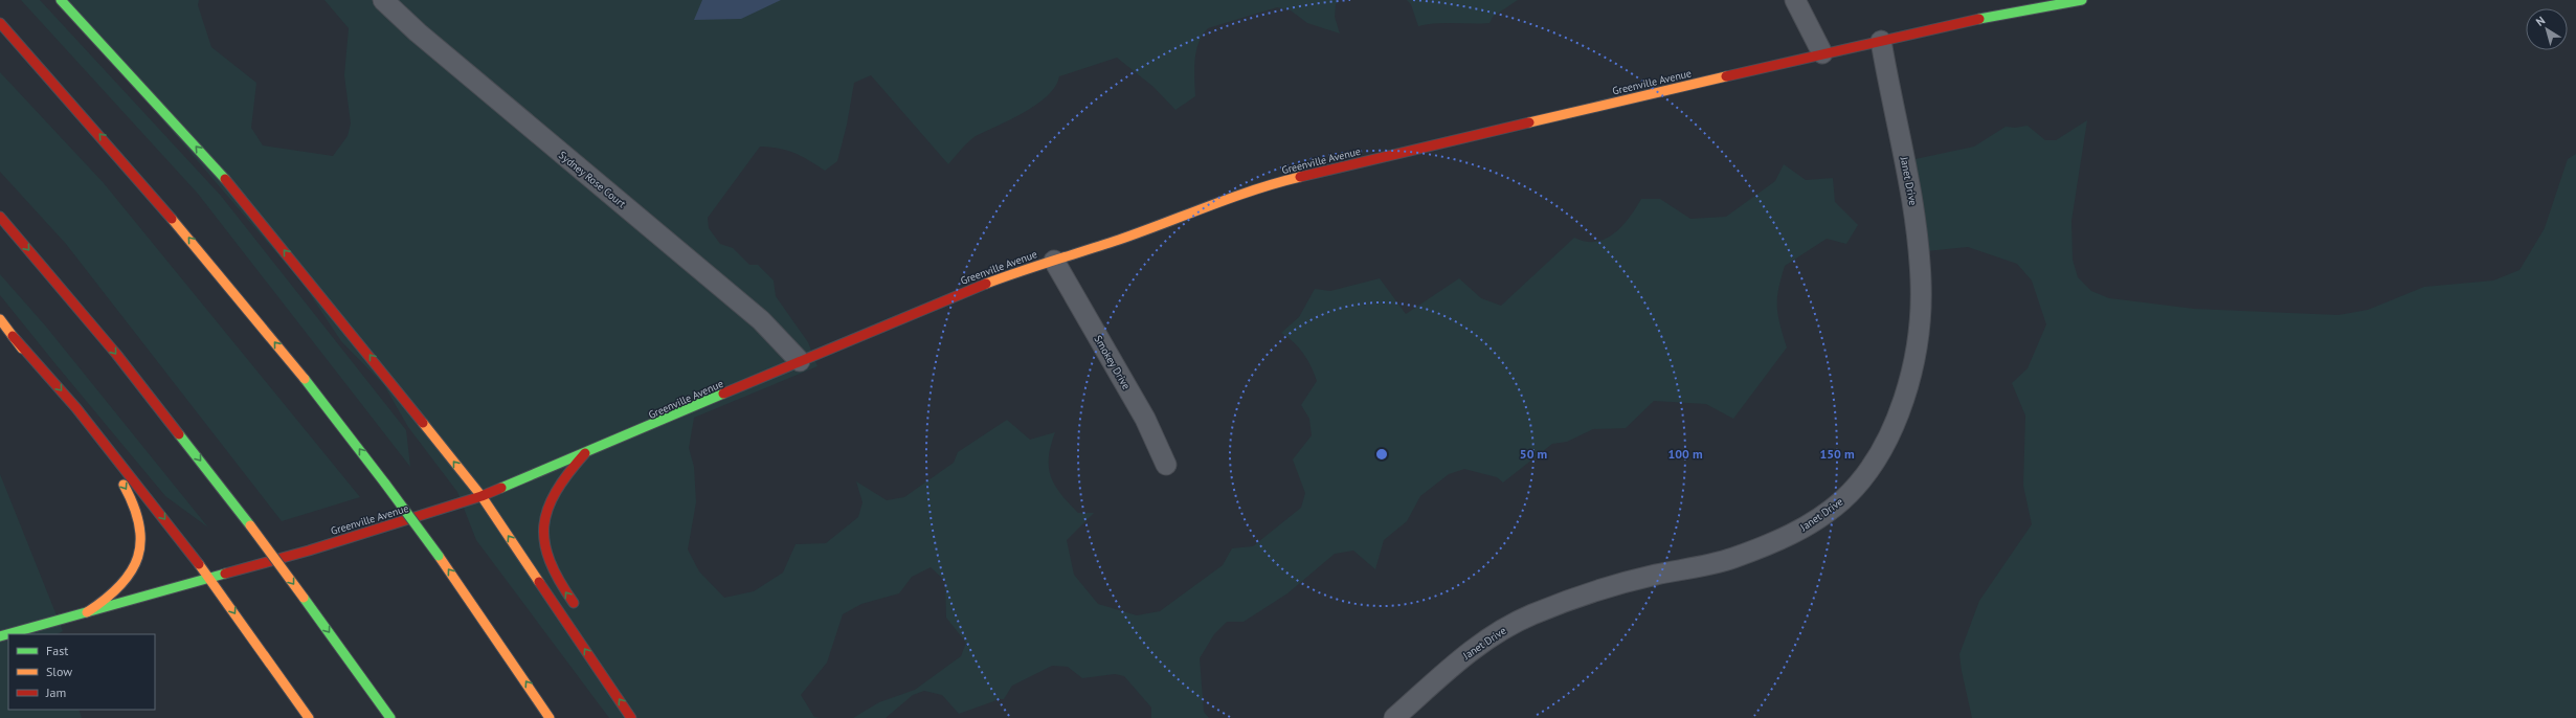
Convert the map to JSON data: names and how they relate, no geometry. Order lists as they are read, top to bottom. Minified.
{"streets":{"main road":["Greenville Avenue"],"street":["Sydney Rose Court","Janet Drive","Smokey Drive"]},"crossings":[["Greenville Avenue","Sydney Rose Court"],["Greenville Avenue","Janet Drive"],["Greenville Avenue","Smokey Drive"]],"legend":["Fast","Slow","Jam"],"north":"top left","rings":["50 m","100 m","150 m"]}
